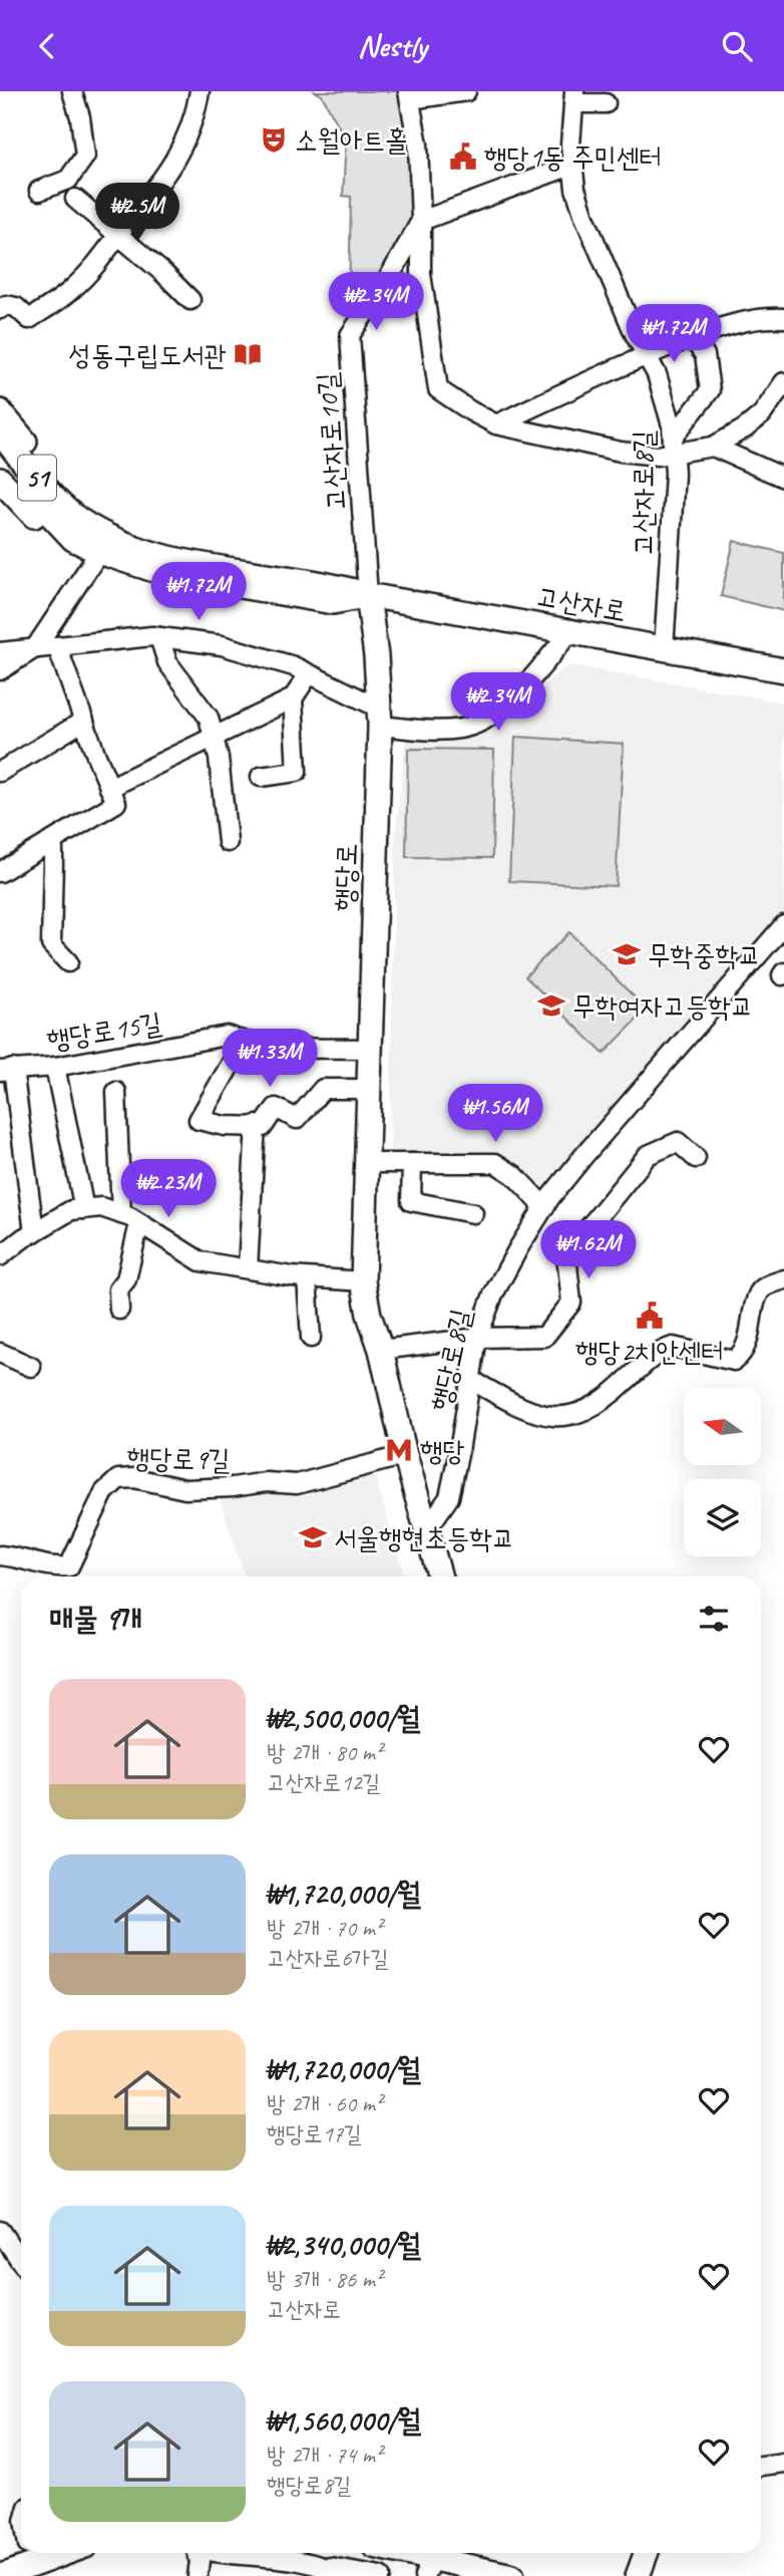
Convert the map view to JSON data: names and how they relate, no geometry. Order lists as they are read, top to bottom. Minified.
{"streets":{"main road":["51","고산자로","행당로"],"street":["고산자로10길","고산자로8길","행당로15길","행당로8길","행당로9길"]},"crossings":[["고산자로10길","고산자로"],["고산자로10길","행당로"],["고산자로8길","고산자로"],["고산자로","행당로"],["행당로","행당로15길"],["행당로","행당로8길"],["행당로","행당로9길"]],"places":{"theatre":["소월아트홀"],"public building":["행당1동 주민센터","행당2치안센터"],"library":["성동구립도서관"],"school or university":["무학중학교","무학여자고등학교","서울행현초등학교"],"metro station":["행당"]},"north":"left","page":{"header":"Nestly","price":["₩2.5M","₩2.34M","₩1.72M","₩1.72M","₩2.34M","₩1.33M","₩1.56M","₩2.23M","₩1.62M"],"heading":"매물 9개","list":[{"name":"₩2,500,000/월","note":"방 2개 · 80 m² · 고산자로12길"},{"name":"₩1,720,000/월","note":"방 2개 · 70 m² · 고산자로6가길"},{"name":"₩1,720,000/월","note":"방 2개 · 60 m² · 행당로17길"},{"name":"₩2,340,000/월","note":"방 3개 · 86 m² · 고산자로"},{"name":"₩1,560,000/월","note":"방 2개 · 74 m² · 행당로8길"}]}}
